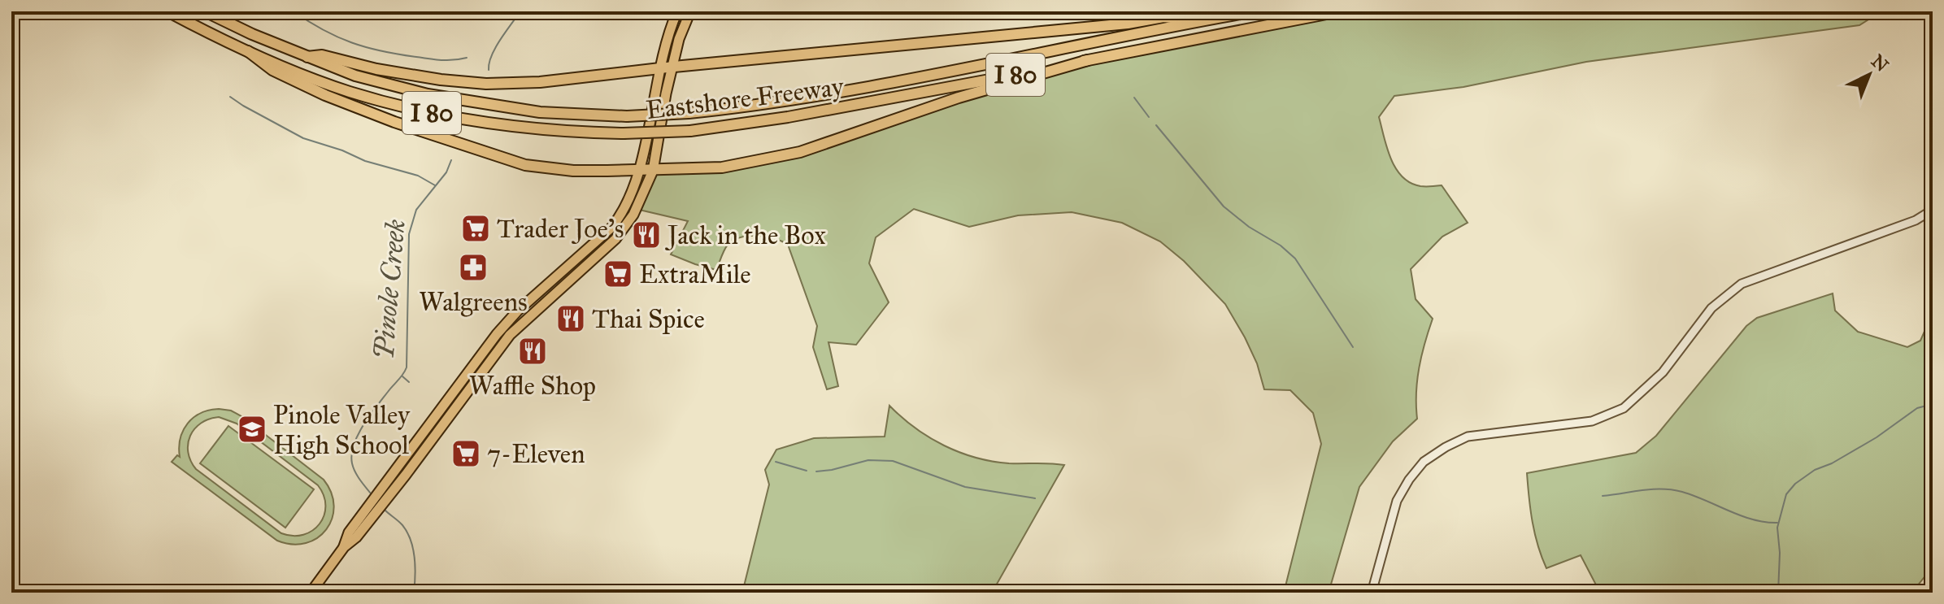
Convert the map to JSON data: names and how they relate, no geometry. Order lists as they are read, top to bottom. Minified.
{"streets":{"highway":["I 80","Eastshore Freeway"]},"water":["Pinole Creek"],"places":{"supermarket":["Trader Joe's","ExtraMile","7-Eleven"],"restaurant":["Jack in the Box","Thai Spice","Waffle Shop"],"pharmacy":["Walgreens"],"school or university":["Pinole Valley High School"]},"north":"top right"}
